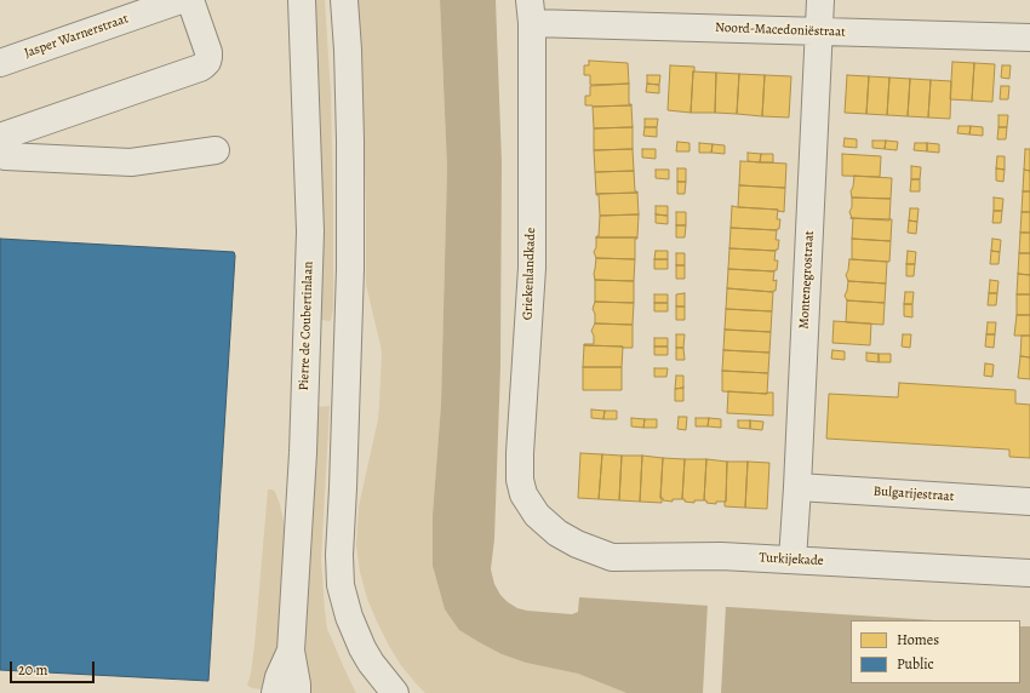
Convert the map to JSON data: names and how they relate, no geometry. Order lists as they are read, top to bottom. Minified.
{"streets":{"street":["Noord-Macedoniëstraat","Jasper Warnerstraat","Griekenlandkade","Montenegrostraat","Pierre de Coubertinlaan","Bulgarijestraat","Turkijekade"]},"crossings":[["Noord-Macedoniëstraat","Griekenlandkade"],["Noord-Macedoniëstraat","Montenegrostraat"],["Griekenlandkade","Turkijekade"],["Montenegrostraat","Bulgarijestraat"],["Montenegrostraat","Turkijekade"]],"legend":["Homes","Public"],"scale_bar":"20 m"}
